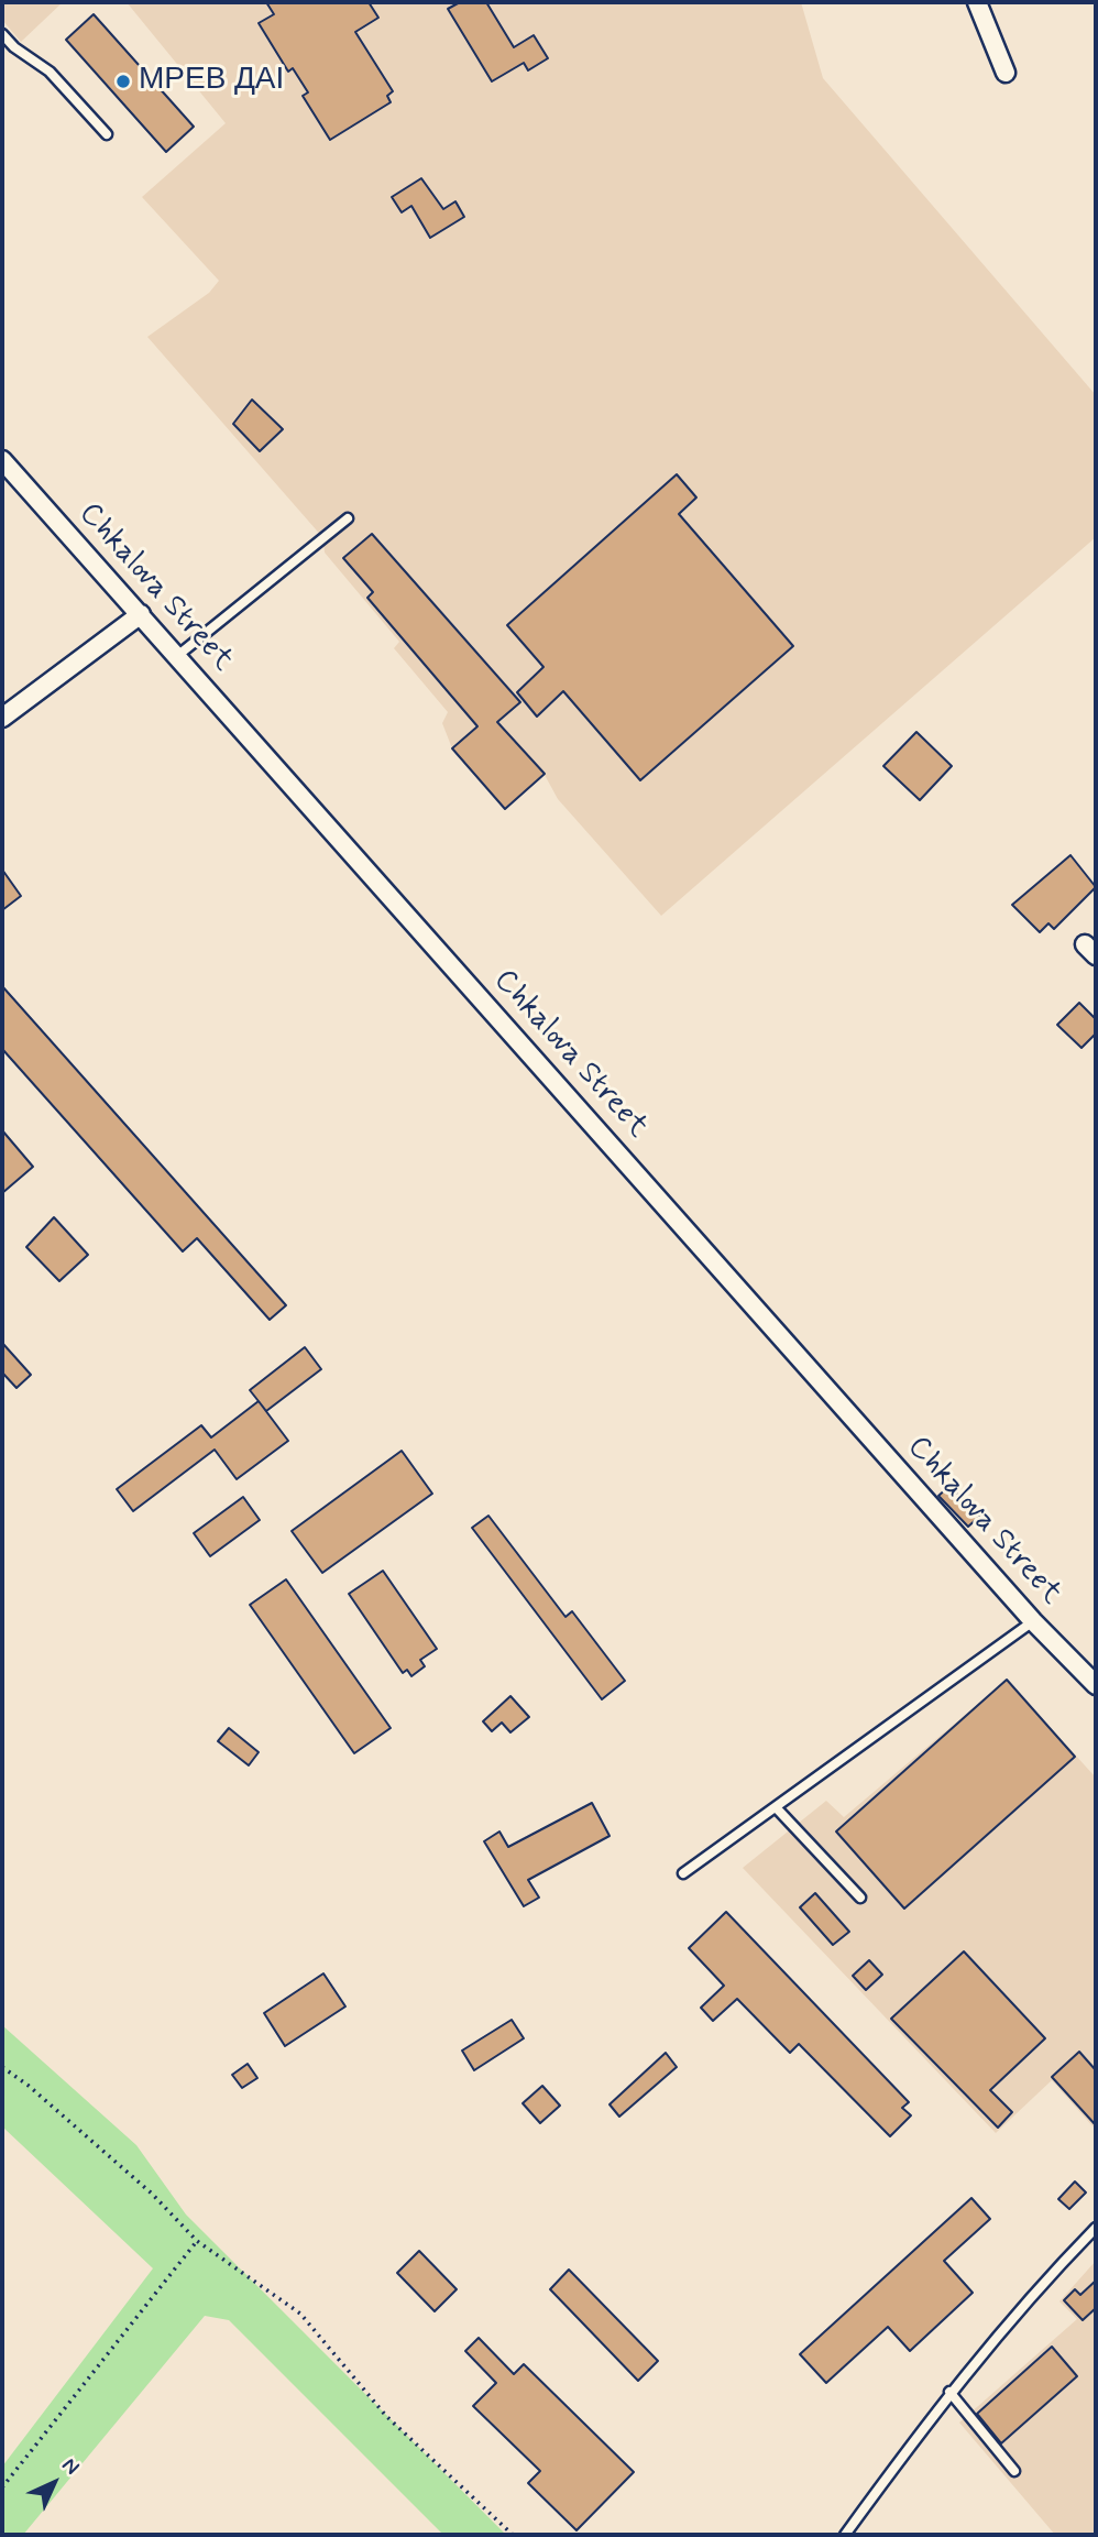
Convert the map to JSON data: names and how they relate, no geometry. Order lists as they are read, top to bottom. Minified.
{"streets":{"street":["Chkalova Street"]},"places":["МРЕВ ДАІ"],"north":"top right"}
